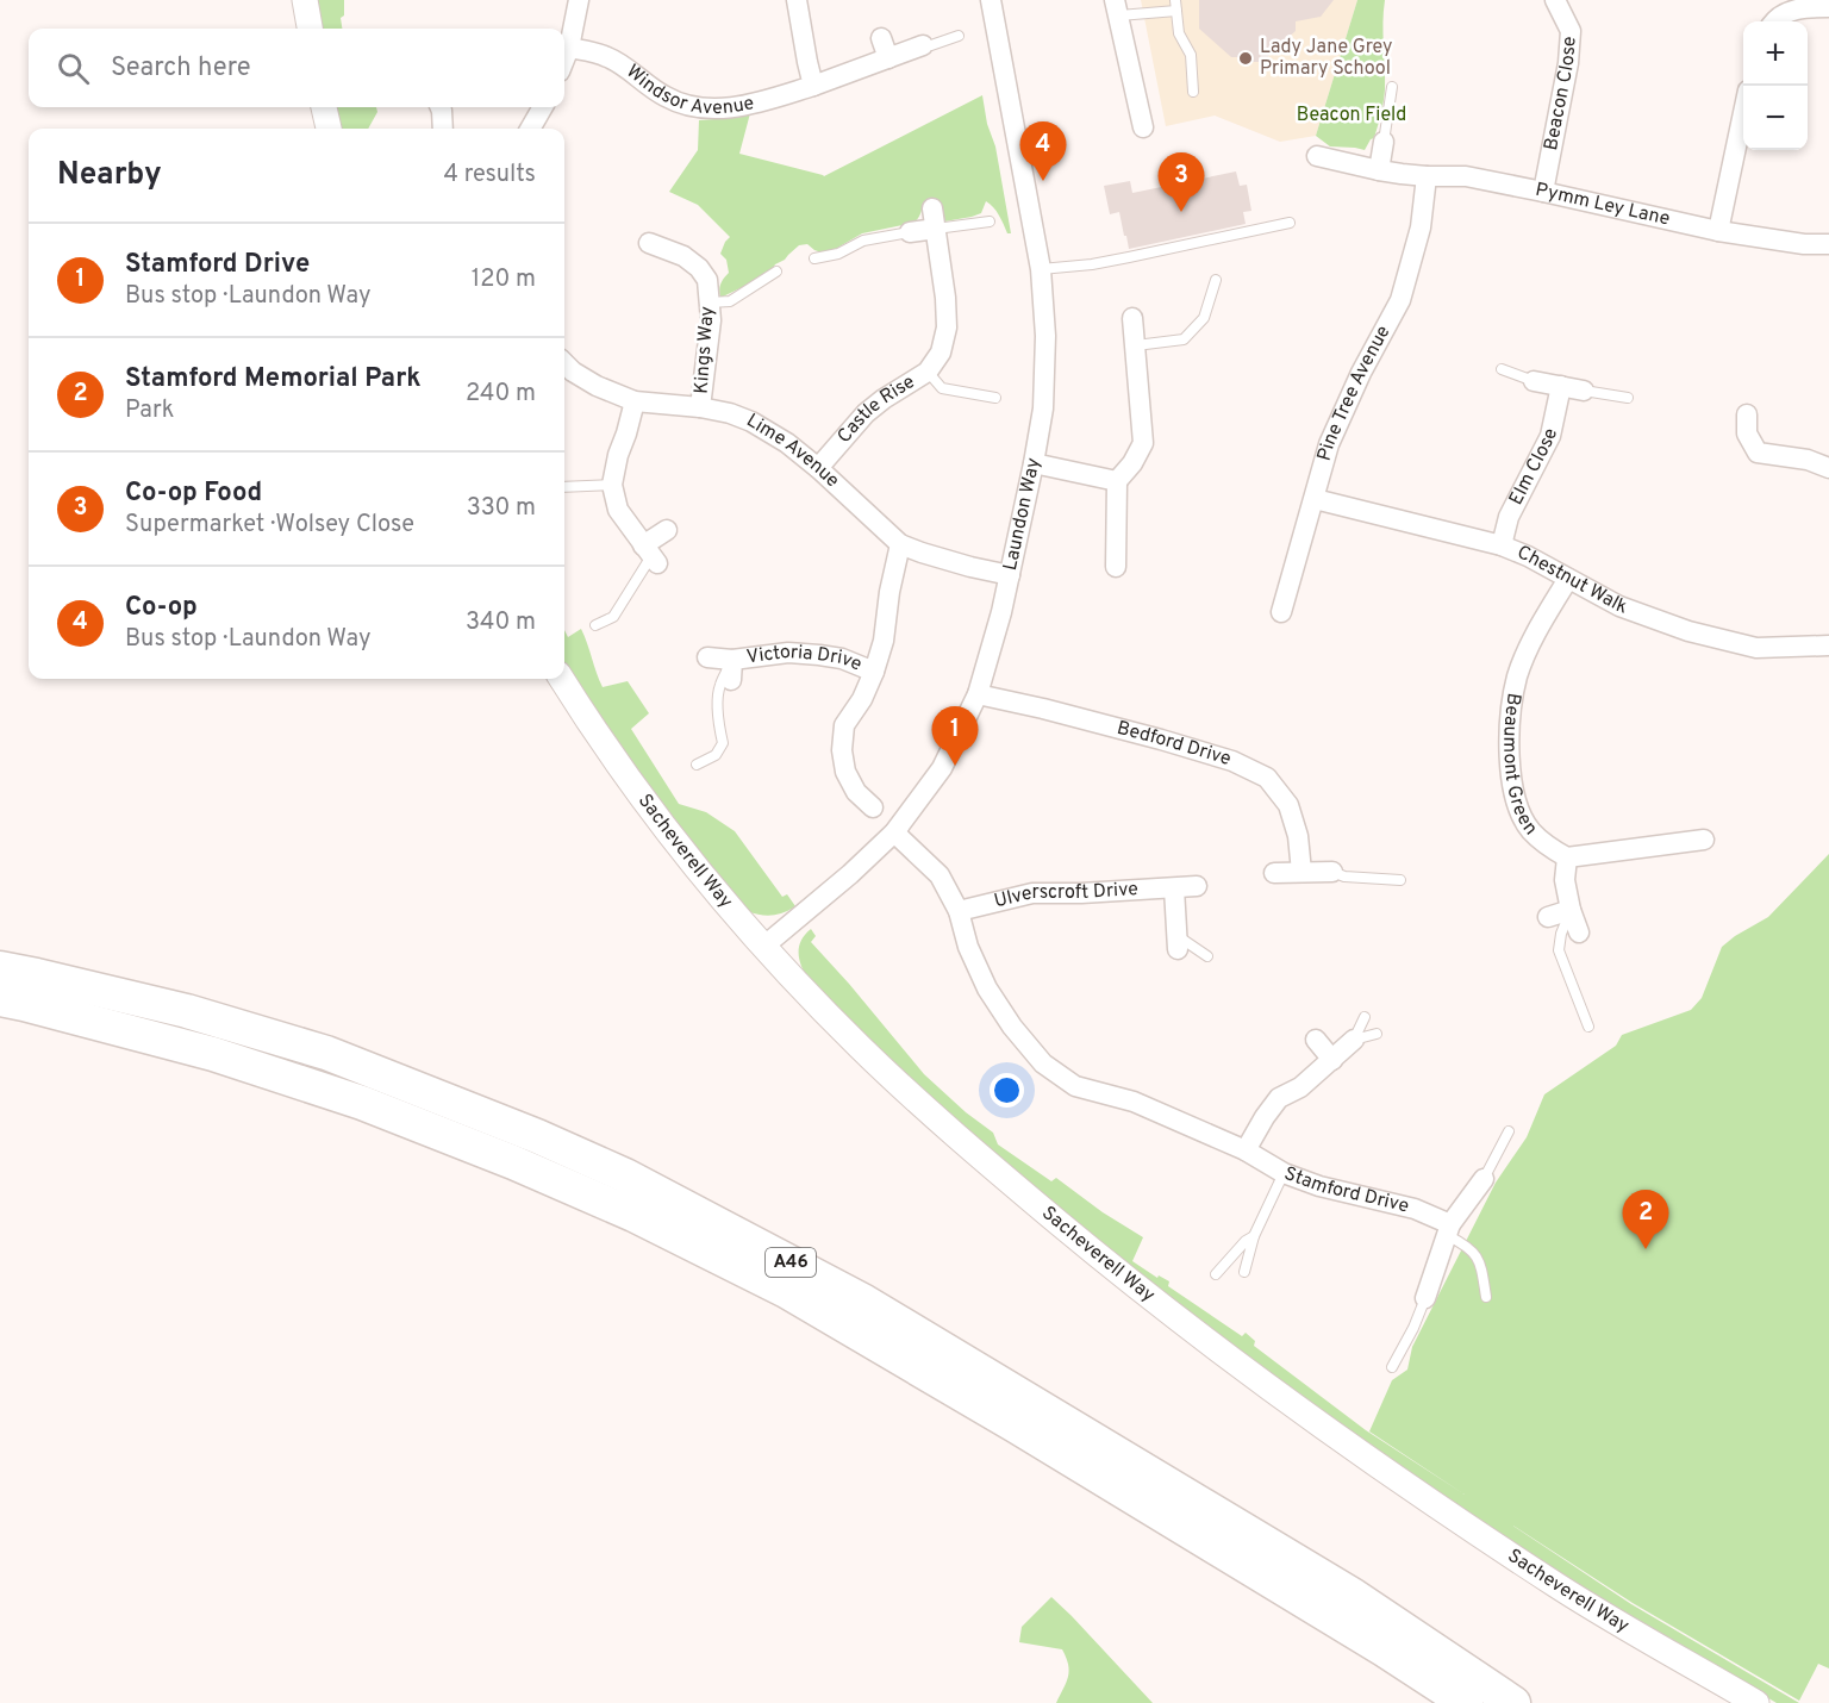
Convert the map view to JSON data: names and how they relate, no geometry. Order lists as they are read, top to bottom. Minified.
{"streets":{"highway":["A46"],"street":["Windsor Avenue","Beacon Close","Pymm Ley Lane","Kings Way","Pine Tree Avenue","Castle Rise","Lime Avenue","Elm Close","Laundon Way","Chestnut Walk","Victoria Drive","Bedford Drive","Beaumont Green","Sacheverell Way","Ulverscroft Drive","Stamford Drive"]},"crossings":[["Beacon Close","Pymm Ley Lane"],["Pymm Ley Lane","Pine Tree Avenue"],["Kings Way","Lime Avenue"],["Pine Tree Avenue","Chestnut Walk"],["Castle Rise","Lime Avenue"],["Lime Avenue","Laundon Way"],["Lime Avenue","Victoria Drive"],["Elm Close","Chestnut Walk"],["Laundon Way","Bedford Drive"],["Laundon Way","Sacheverell Way"],["Laundon Way","Stamford Drive"],["Chestnut Walk","Beaumont Green"],["Ulverscroft Drive","Stamford Drive"]],"parks":["Beacon Field"],"places":["Lady Jane Grey Primary School"],"page":{"map_buttons":["+","−"],"search":"Search here","pins":["4","3","1","2"],"heading":["Nearby","4 results"],"list":[{"mark":"1","name":"Stamford Drive","note":"Bus stop · Laundon Way","value":"120 m"},{"mark":"2","name":"Stamford Memorial Park","note":"Park","value":"240 m"},{"mark":"3","name":"Co-op Food","note":"Supermarket · Wolsey Close","value":"330 m"},{"mark":"4","name":"Co-op","note":"Bus stop · Laundon Way","value":"340 m"}]}}
